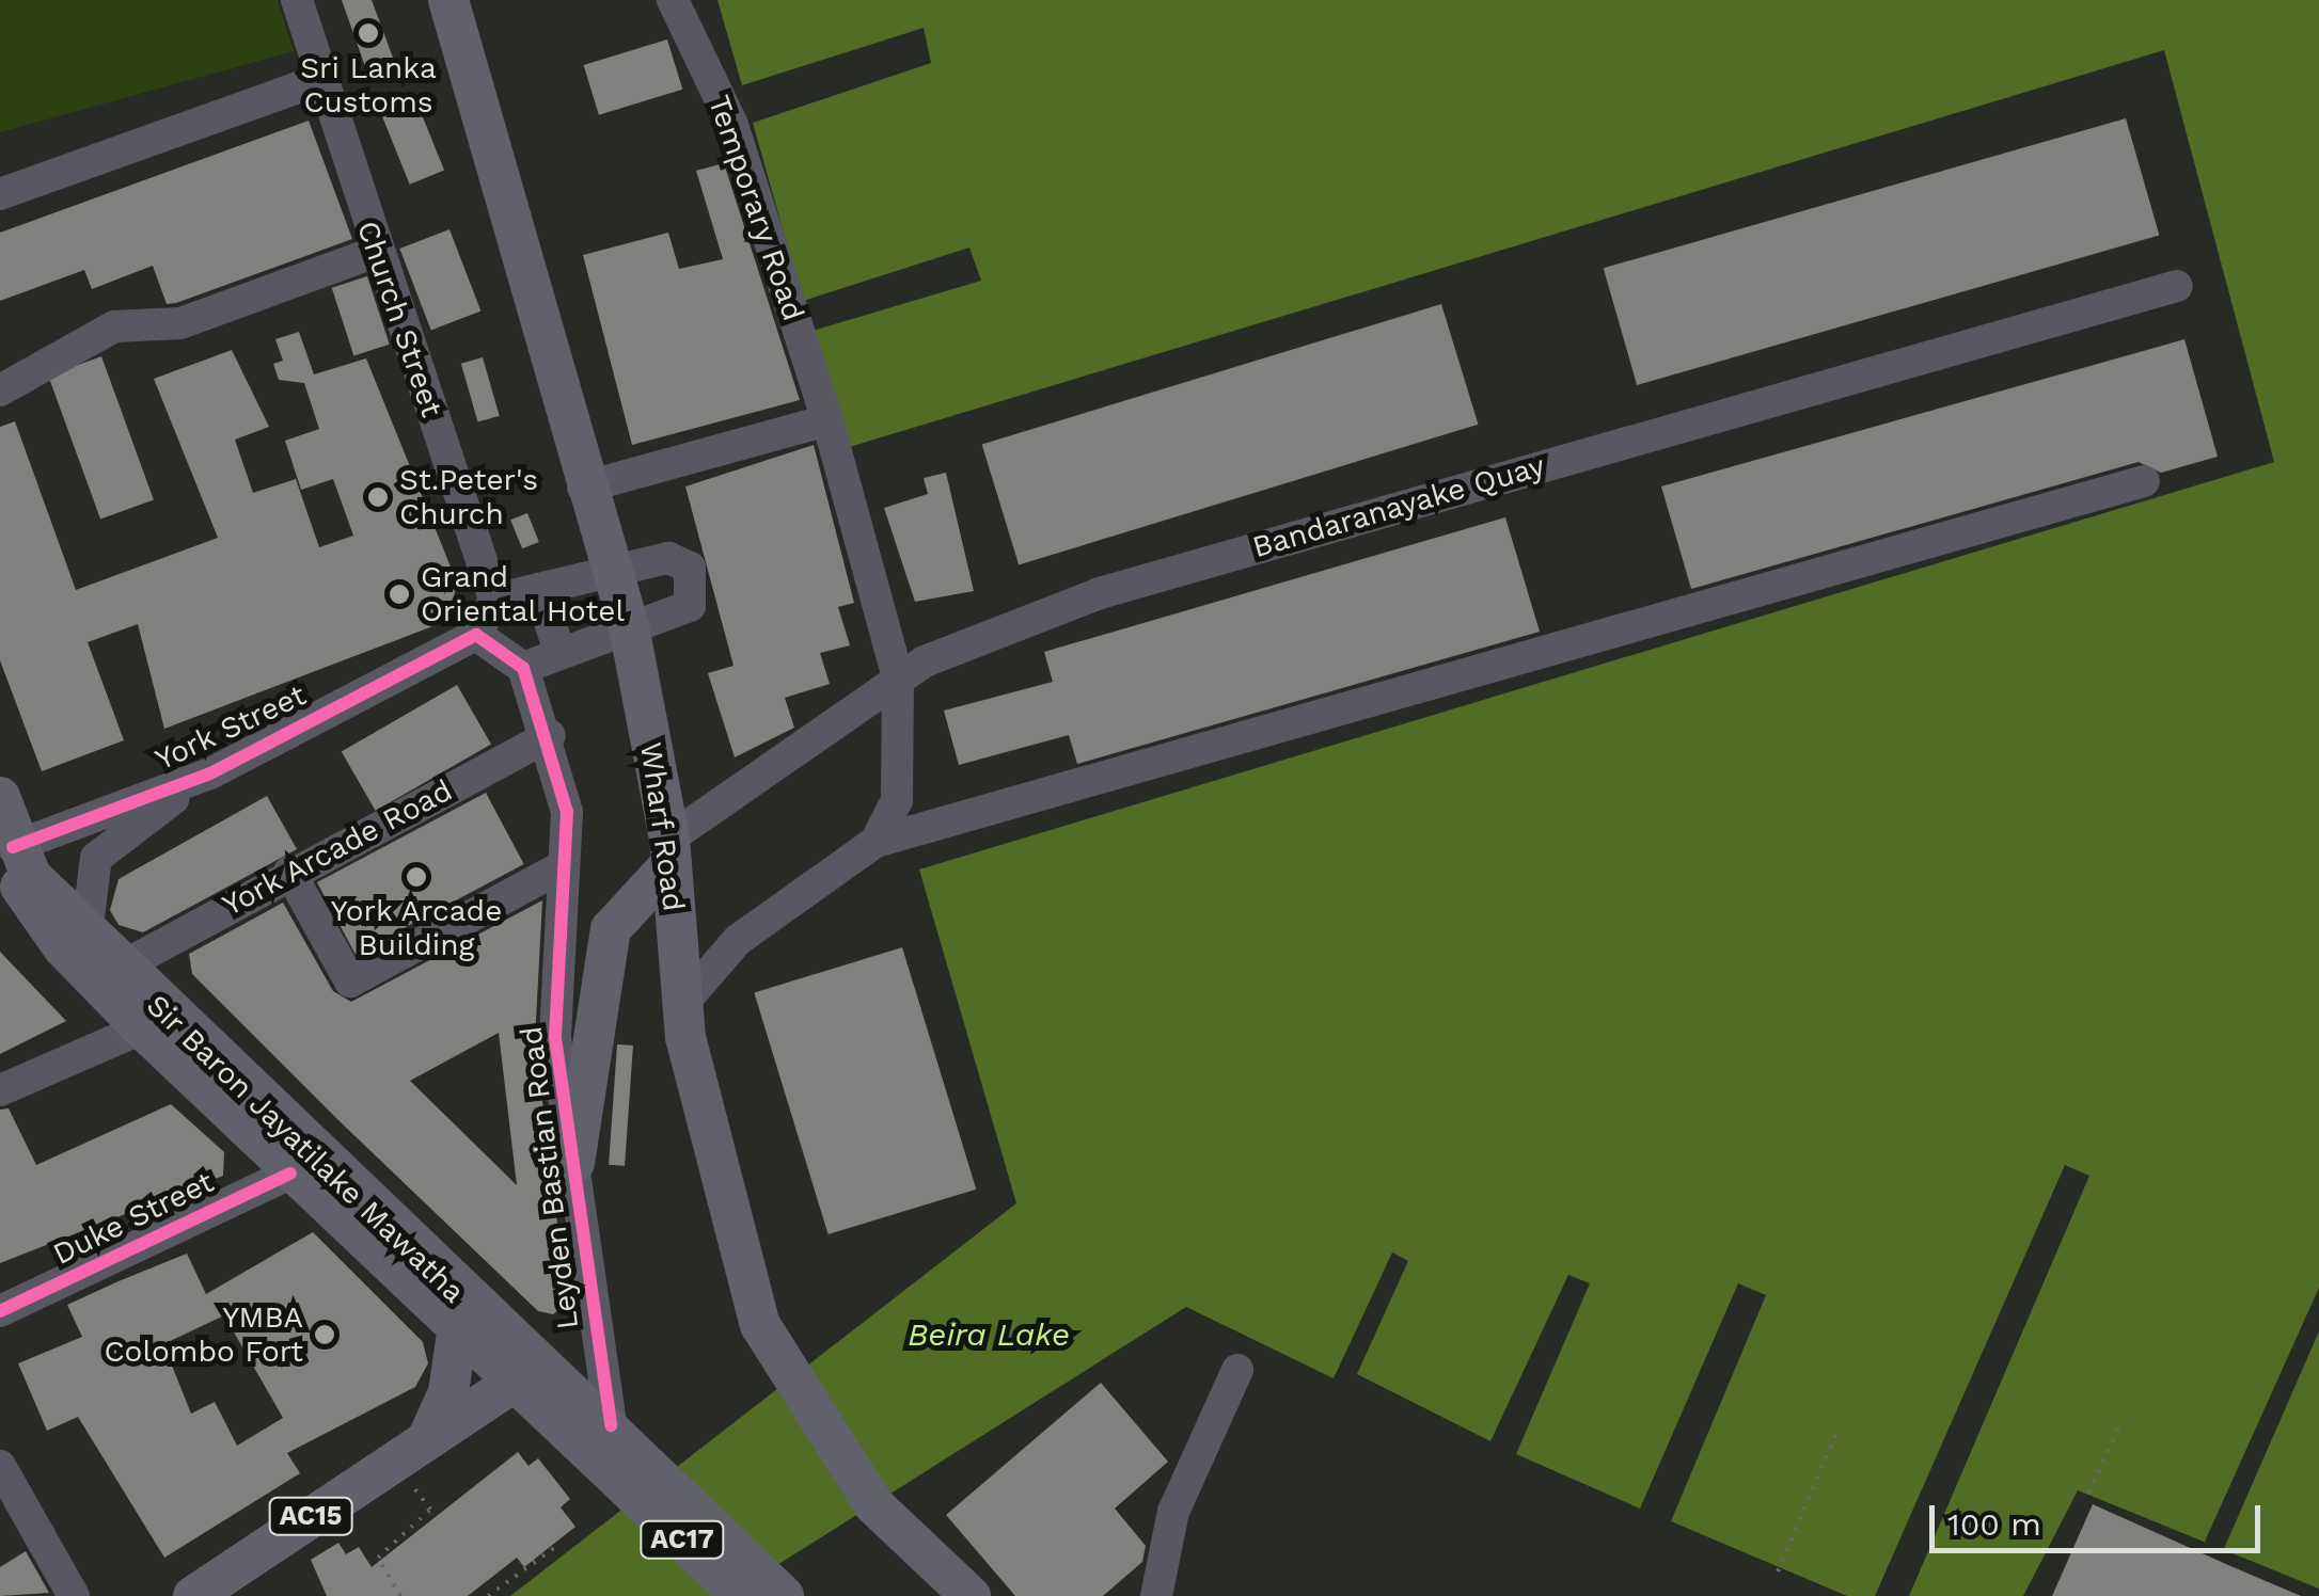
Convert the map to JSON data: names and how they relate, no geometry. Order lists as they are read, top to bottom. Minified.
{"streets":{"main road":["Wharf Road","Sir Baron Jayatilake Mawatha","AC15","AC17"],"street":["Temporary Road","Church Street","Bandaranayake Quay","York Street","York Arcade Road","Leyden Bastian Road","Duke Street"]},"crossings":[["Temporary Road","Bandaranayake Quay"],["Bandaranayake Quay","Wharf Road"],["York Street","Sir Baron Jayatilake Mawatha"],["York Arcade Road","Sir Baron Jayatilake Mawatha"],["York Arcade Road","Leyden Bastian Road"],["Sir Baron Jayatilake Mawatha","Duke Street"],["Sir Baron Jayatilake Mawatha","AC15"],["Sir Baron Jayatilake Mawatha","AC17"],["Leyden Bastian Road","AC17"],["AC15","AC17"]],"water":["Beira Lake"],"places":["Sri Lanka Customs","St.Peter's Church","Grand Oriental Hotel","York Arcade Building","YMBA Colombo Fort"],"scale_bar":"100 m"}
